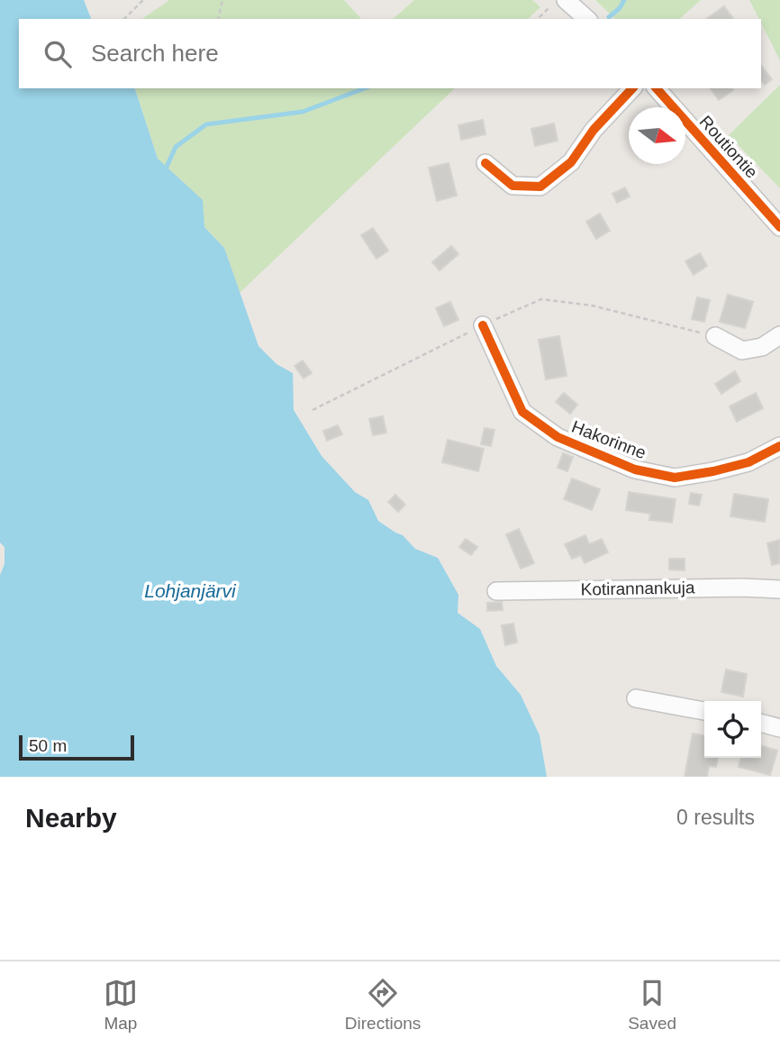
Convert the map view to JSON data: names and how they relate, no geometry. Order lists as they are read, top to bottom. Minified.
{"streets":{"street":["Routiontie","Hakorinne","Kotirannankuja"]},"water":["Lohjanjärvi"],"scale_bar":"50 m","north":"right","page":{"search":"Search here","scale":"50 m","heading":["Nearby","0 results"],"nav":["Map","Directions","Saved"]}}
